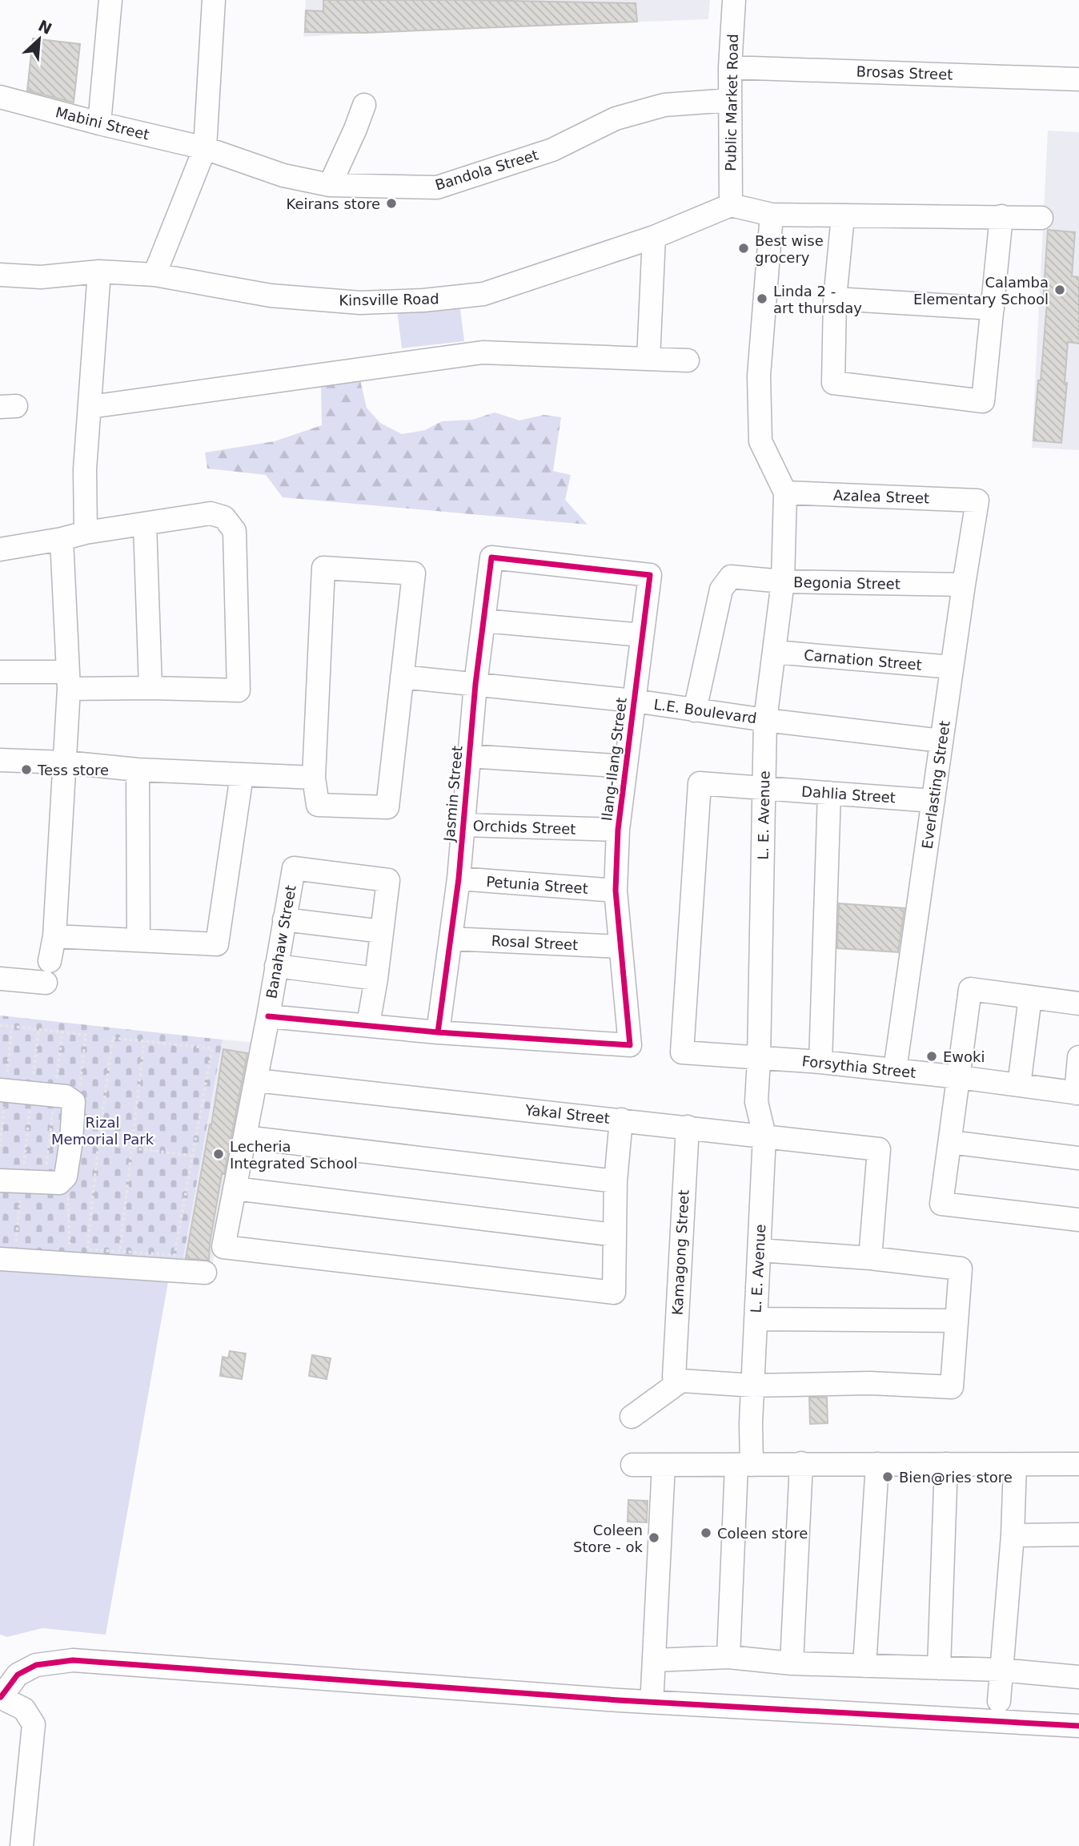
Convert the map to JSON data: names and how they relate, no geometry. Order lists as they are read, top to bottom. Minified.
{"streets":{"street":["Brosas Street","Public Market Road","Mabini Street","Bandola Street","Kinsville Road","Azalea Street","Begonia Street","Carnation Street","L.E. Boulevard","Ilang-Ilang Street","Everlasting Street","Jasmin Street","Dahlia Street","L. E. Avenue","Orchids Street","Petunia Street","Banahaw Street","Rosal Street","Forsythia Street","Yakal Street","Kamagong Street"]},"crossings":[["Brosas Street","Public Market Road"],["Public Market Road","Bandola Street"],["Public Market Road","Kinsville Road"],["Mabini Street","Bandola Street"],["Azalea Street","Everlasting Street"],["Azalea Street","L. E. Avenue"],["Begonia Street","L.E. Boulevard"],["Begonia Street","Everlasting Street"],["Begonia Street","L. E. Avenue"],["Carnation Street","Everlasting Street"],["Carnation Street","L. E. Avenue"],["L.E. Boulevard","Ilang-Ilang Street"],["L.E. Boulevard","Everlasting Street"],["L.E. Boulevard","Jasmin Street"],["L.E. Boulevard","L. E. Avenue"],["Ilang-Ilang Street","Jasmin Street"],["Ilang-Ilang Street","Orchids Street"],["Ilang-Ilang Street","Petunia Street"],["Ilang-Ilang Street","Rosal Street"],["Everlasting Street","Dahlia Street"],["Everlasting Street","Forsythia Street"],["Jasmin Street","Orchids Street"],["Jasmin Street","Petunia Street"],["Jasmin Street","Rosal Street"],["Dahlia Street","L. E. Avenue"],["Dahlia Street","Forsythia Street"],["L. E. Avenue","Forsythia Street"],["L. E. Avenue","Yakal Street"],["Banahaw Street","Yakal Street"],["Yakal Street","Kamagong Street"]],"parks":["Rizal Memorial Park"],"places":["Keirans store","Best wise grocery","Calamba Elementary School","Linda 2 - art thursday","Tess store","Ewoki","Lecheria Integrated School","Bien@ries store","Coleen store","Coleen Store - ok"],"north":"top right"}
